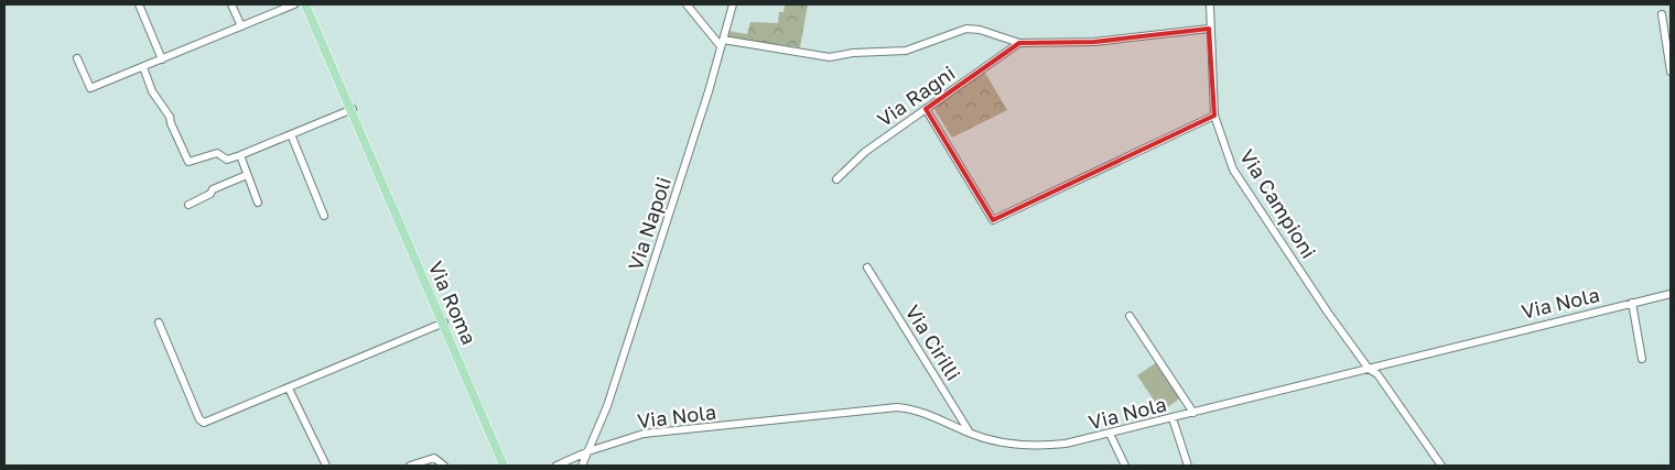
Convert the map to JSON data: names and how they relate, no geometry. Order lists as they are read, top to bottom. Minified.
{"streets":{"main road":["Via Roma"],"street":["Via Ragni","Via Campioni","Via Napoli","Via Nola","Via Cirilli"]},"crossings":[["Via Ragni","Via Campioni"],["Via Ragni","Via Napoli"],["Via Campioni","Via Nola"],["Via Napoli","Via Nola"],["Via Nola","Via Cirilli"]]}
